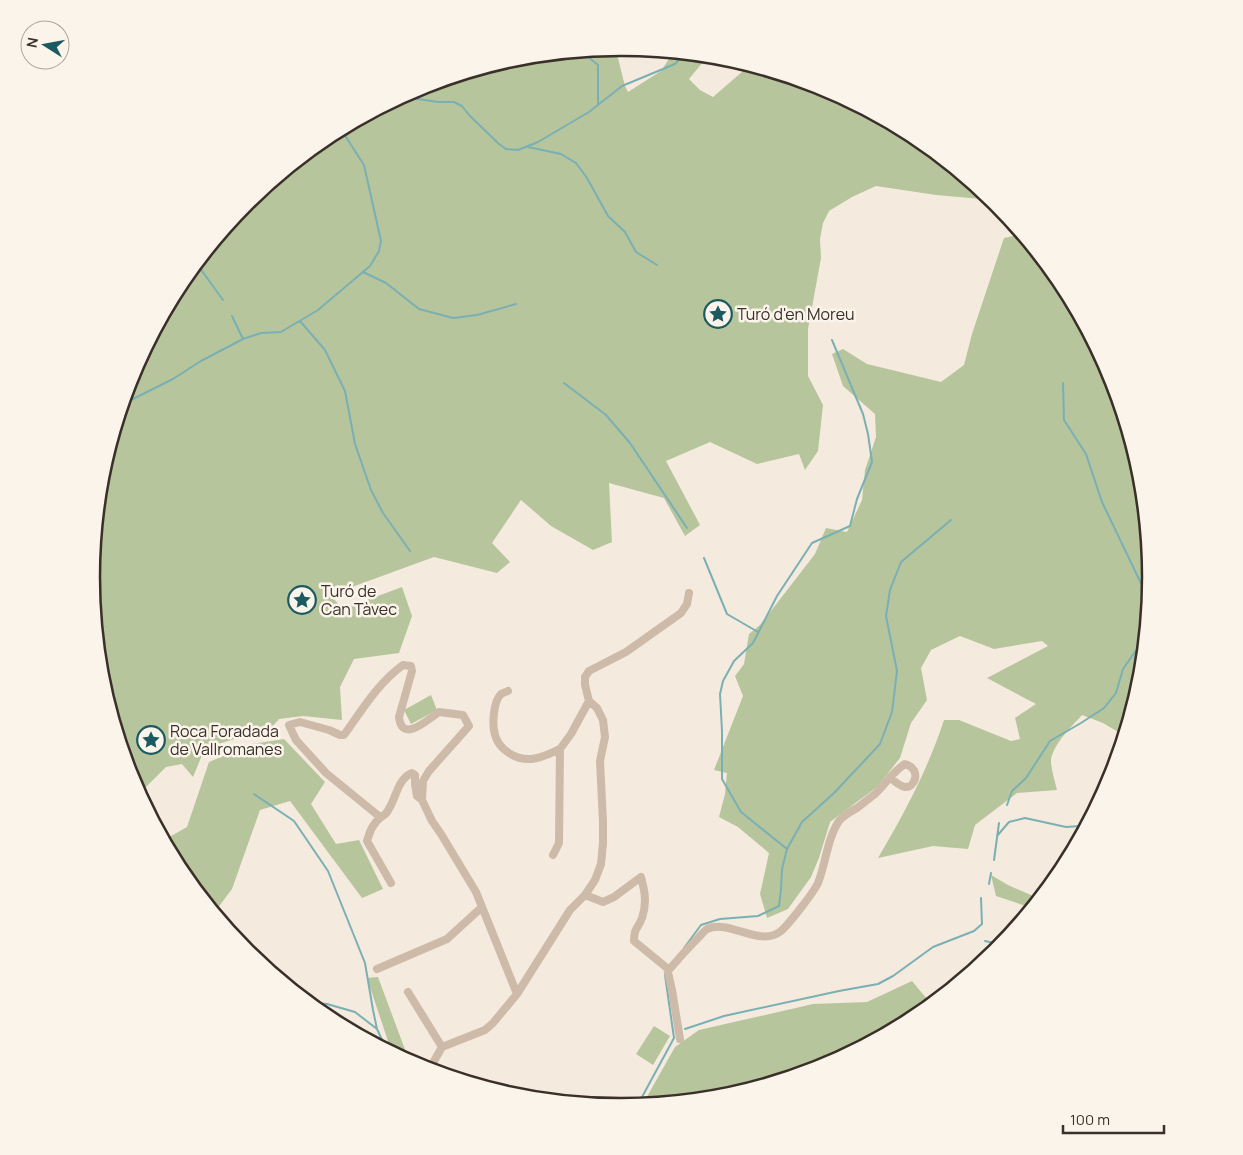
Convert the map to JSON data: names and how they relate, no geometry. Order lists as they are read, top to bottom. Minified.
{"places":{"place":["Turó d'en Moreu","Turó de Can Tàvec","Roca Foradada de Vallromanes"]},"scale_bar":"100 m","north":"left"}
